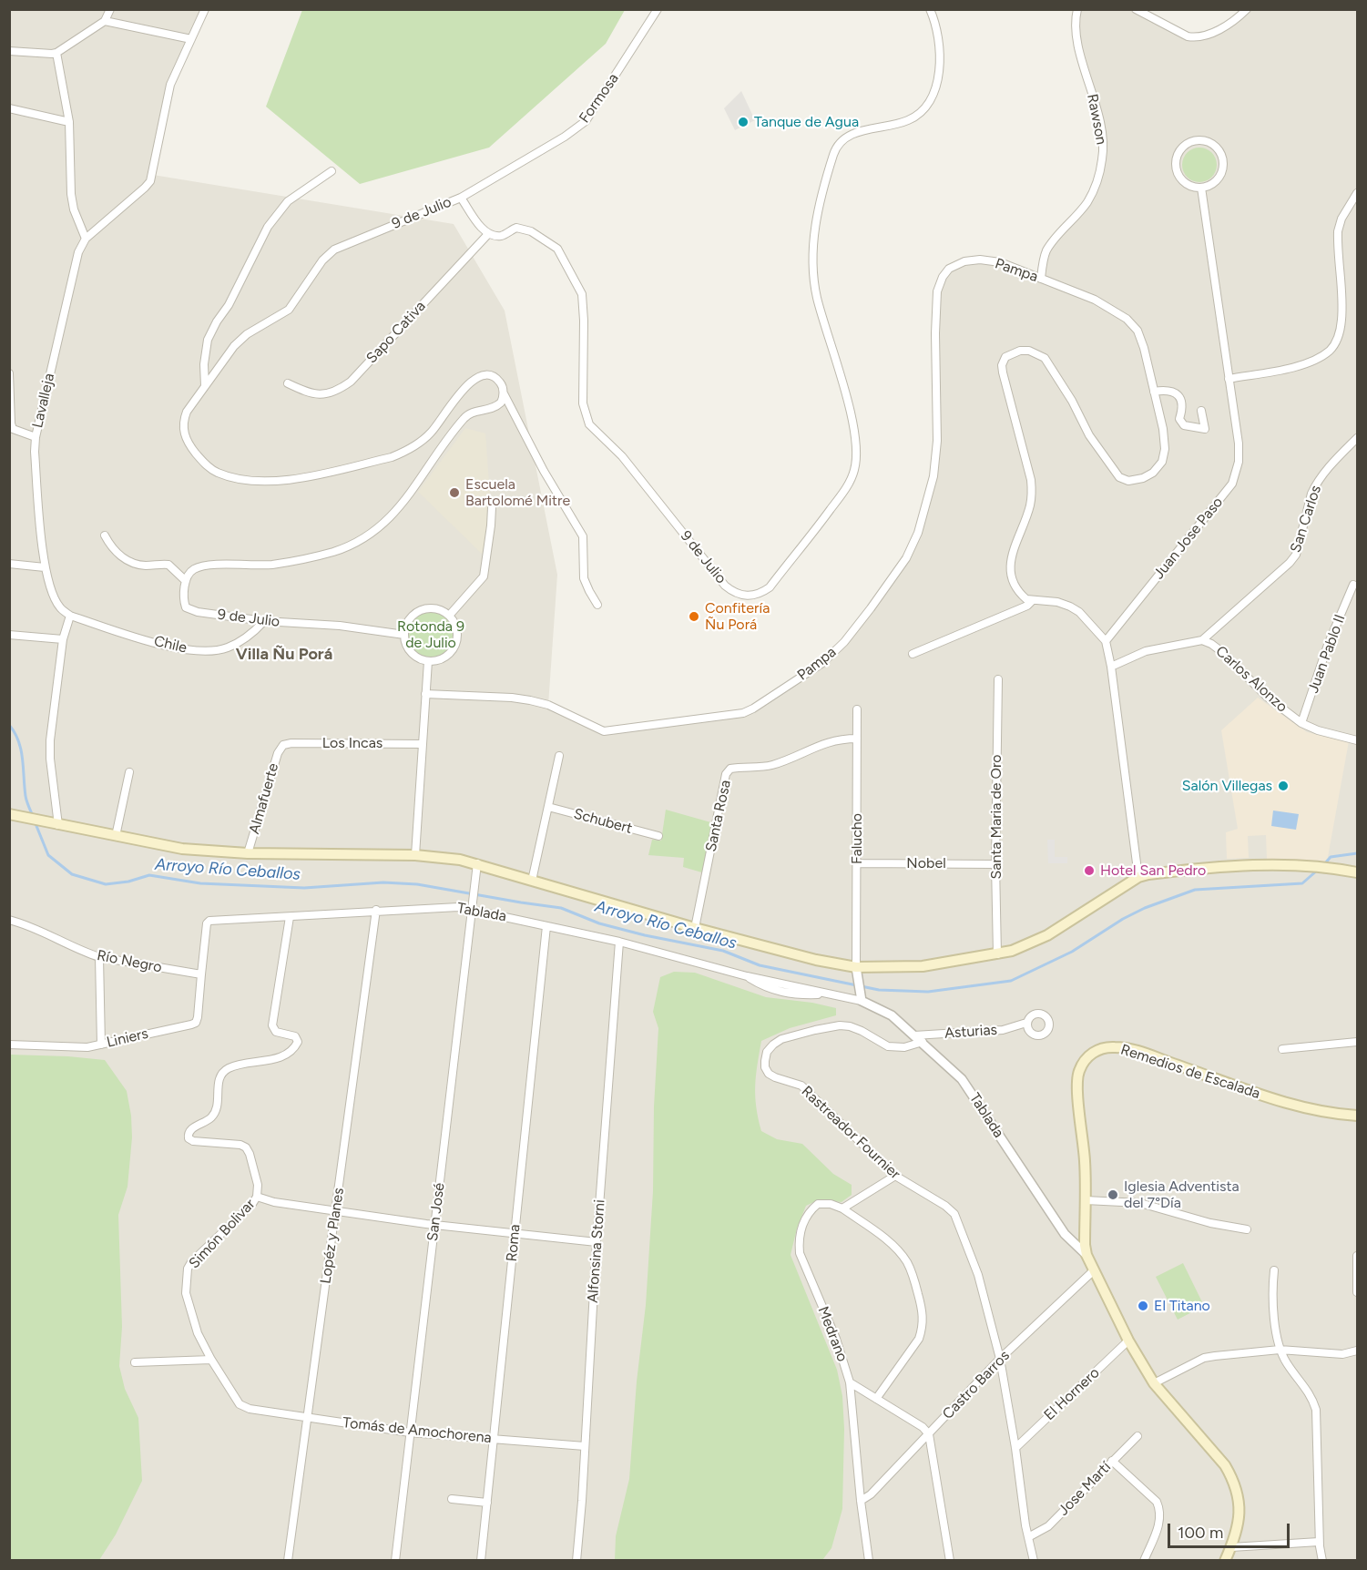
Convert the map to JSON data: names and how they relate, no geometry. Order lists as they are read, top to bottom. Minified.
{"streets":{"main road":["Remedios de Escalada"],"street":["Formosa","Rawson","9 de Julio","Pampa","Sapo Cativa","Lavalleja","San Carlos","Juan Jose Paso","Chile","Juan Pablo II","Carlos Alonzo","Los Incas","Almafuerte","Santa Rosa","Santa Maria de Oro","Schubert","Falucho","Nobel","Tablada","Río Negro","Asturias","Liniers","Rastreador Fournier","San José","Simón Bolivar","Lopéz y Planes","Roma","Alfonsina Storni","Medrano","Castro Barros","El Hornero","Tomás de Amochorena","Jose Martí"]},"crossings":[["Formosa","9 de Julio"],["Rawson","Pampa"],["9 de Julio","Sapo Cativa"],["9 de Julio","Chile"],["Lavalleja","Chile"],["San Carlos","Carlos Alonzo"],["Juan Pablo II","Carlos Alonzo"],["Los Incas","Almafuerte"],["Santa Rosa","Falucho"],["Santa Maria de Oro","Nobel"],["Falucho","Nobel"],["Tablada","Río Negro"],["Tablada","Asturias"],["Tablada","Liniers"],["Tablada","Remedios de Escalada"],["Tablada","Rastreador Fournier"],["Tablada","San José"],["Tablada","Simón Bolivar"],["Tablada","Lopéz y Planes"],["Tablada","Roma"],["Tablada","Alfonsina Storni"],["Río Negro","Liniers"],["Remedios de Escalada","Castro Barros"],["Remedios de Escalada","El Hornero"],["Rastreador Fournier","Castro Barros"],["Rastreador Fournier","El Hornero"],["Rastreador Fournier","Jose Martí"],["San José","Tomás de Amochorena"],["Simón Bolivar","Tomás de Amochorena"],["Lopéz y Planes","Tomás de Amochorena"],["Roma","Tomás de Amochorena"],["Alfonsina Storni","Tomás de Amochorena"],["Medrano","Castro Barros"]],"districts":["Villa Ñu Porá"],"water":["Arroyo Río Ceballos"],"parks":["Rotonda 9 de Julio"],"places":["Tanque de Agua","Escuela Bartolomé Mitre","Confitería Ñu Porá","Salón Villegas","Hotel San Pedro","Iglesia Adventista del 7°Día","El Titano"],"scale_bar":"100 m"}
